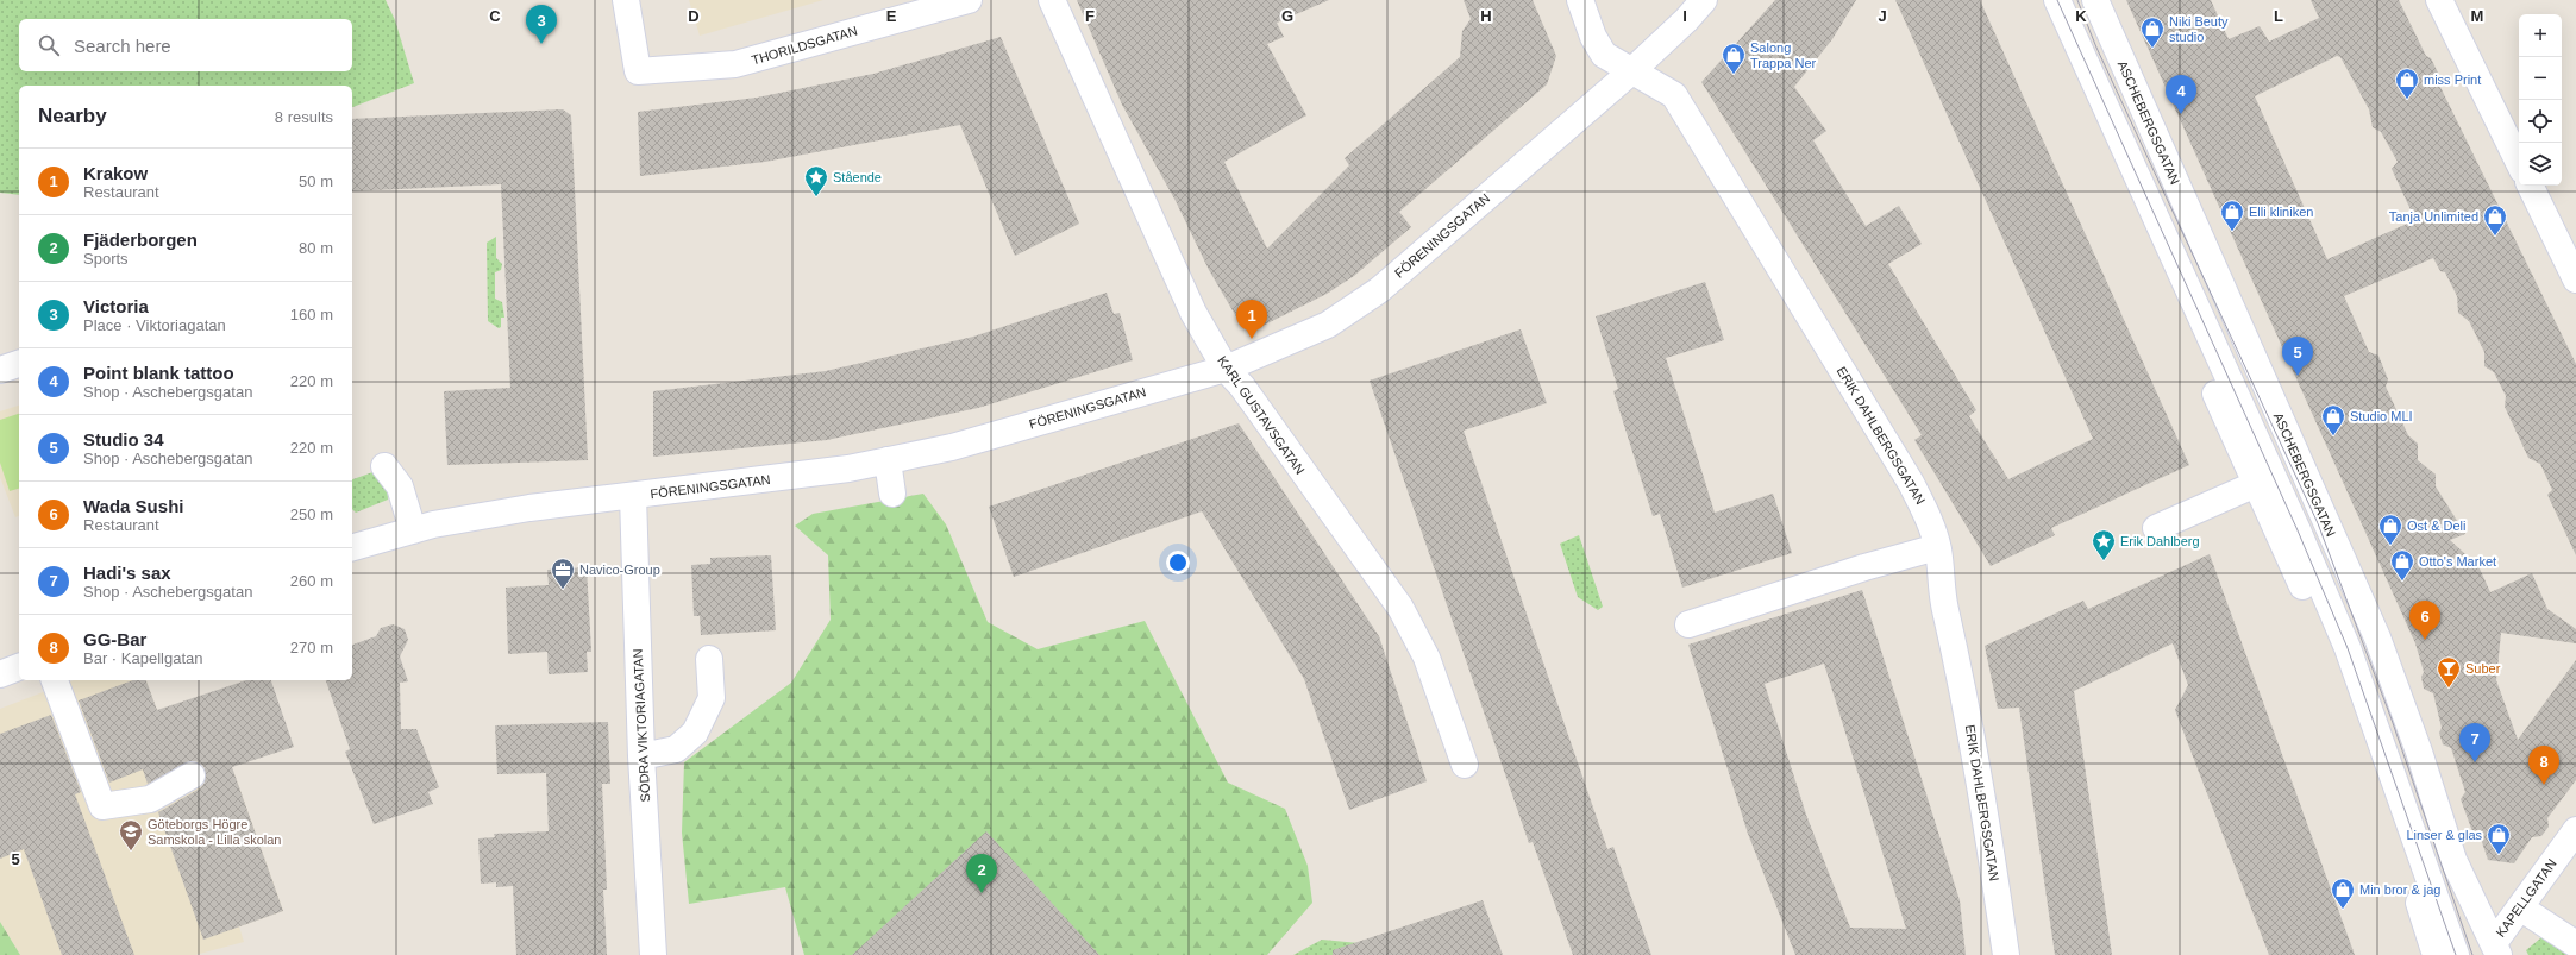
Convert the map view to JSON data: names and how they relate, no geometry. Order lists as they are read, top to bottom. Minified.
{"streets":{"street":["THORILDSGATAN","ASCHEBERGSGATAN","FÖRENINGSGATAN","KARL GUSTAVSGATAN","ERIK DAHLBERGSGATAN","SÖDRA VIKTORIAGATAN","KAPELLGATAN"]},"crossings":[["ASCHEBERGSGATAN","KAPELLGATAN"],["FÖRENINGSGATAN","KARL GUSTAVSGATAN"],["FÖRENINGSGATAN","ERIK DAHLBERGSGATAN"],["FÖRENINGSGATAN","SÖDRA VIKTORIAGATAN"]],"places":{"shop":["Niki Beuty studio","Salong Trappa Ner","miss Print","Elli kliniken","Tanja Unlimited","Studio MLI","Ost & Deli","Otto's Market","Linser & glas","Min bror & jag"],"place":["Stående","Erik Dahlberg"],"office":["Navico-Group"],"bar":["Suber"],"school or university":["Göteborgs Högre Samskola - Lilla skolan"]},"page":{"pins":["3","4","1","5","6","7","8","2"],"map_buttons":["+","−"],"search":"Search here","heading":["Nearby","8 results"],"list":[{"mark":"1","name":"Krakow","note":"Restaurant","value":"50 m"},{"mark":"2","name":"Fjäderborgen","note":"Sports","value":"80 m"},{"mark":"3","name":"Victoria","note":"Place · Viktoriagatan","value":"160 m"},{"mark":"4","name":"Point blank tattoo","note":"Shop · Aschebergsgatan","value":"220 m"},{"mark":"5","name":"Studio 34","note":"Shop · Aschebergsgatan","value":"220 m"},{"mark":"6","name":"Wada Sushi","note":"Restaurant","value":"250 m"},{"mark":"7","name":"Hadi's sax","note":"Shop · Aschebergsgatan","value":"260 m"},{"mark":"8","name":"GG-Bar","note":"Bar · Kapellgatan","value":"270 m"}]},"grid":{"columns":["C","D","E","F","G","H","I","J","K","L","M"],"rows":["5"]}}
